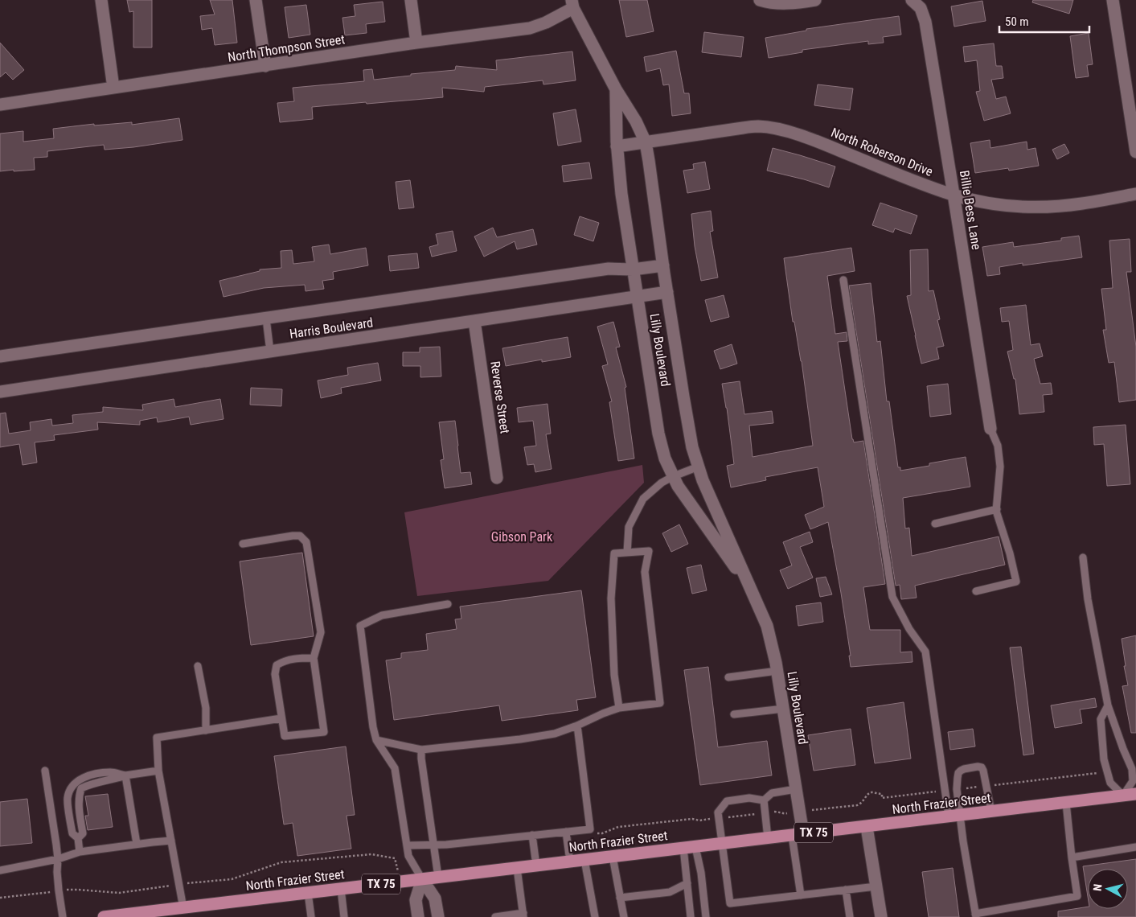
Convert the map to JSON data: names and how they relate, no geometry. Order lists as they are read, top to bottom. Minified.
{"streets":{"main road":["North Frazier Street","TX 75"],"street":["North Thompson Street","North Roberson Drive","Billie Bess Lane","Harris Boulevard","Lilly Boulevard","Reverse Street"]},"crossings":[["North Thompson Street","Lilly Boulevard"],["North Roberson Drive","Billie Bess Lane"],["North Roberson Drive","Lilly Boulevard"],["Harris Boulevard","Lilly Boulevard"],["Harris Boulevard","Reverse Street"],["Lilly Boulevard","North Frazier Street"]],"parks":["Gibson Park"],"scale_bar":"50 m","north":"left"}
